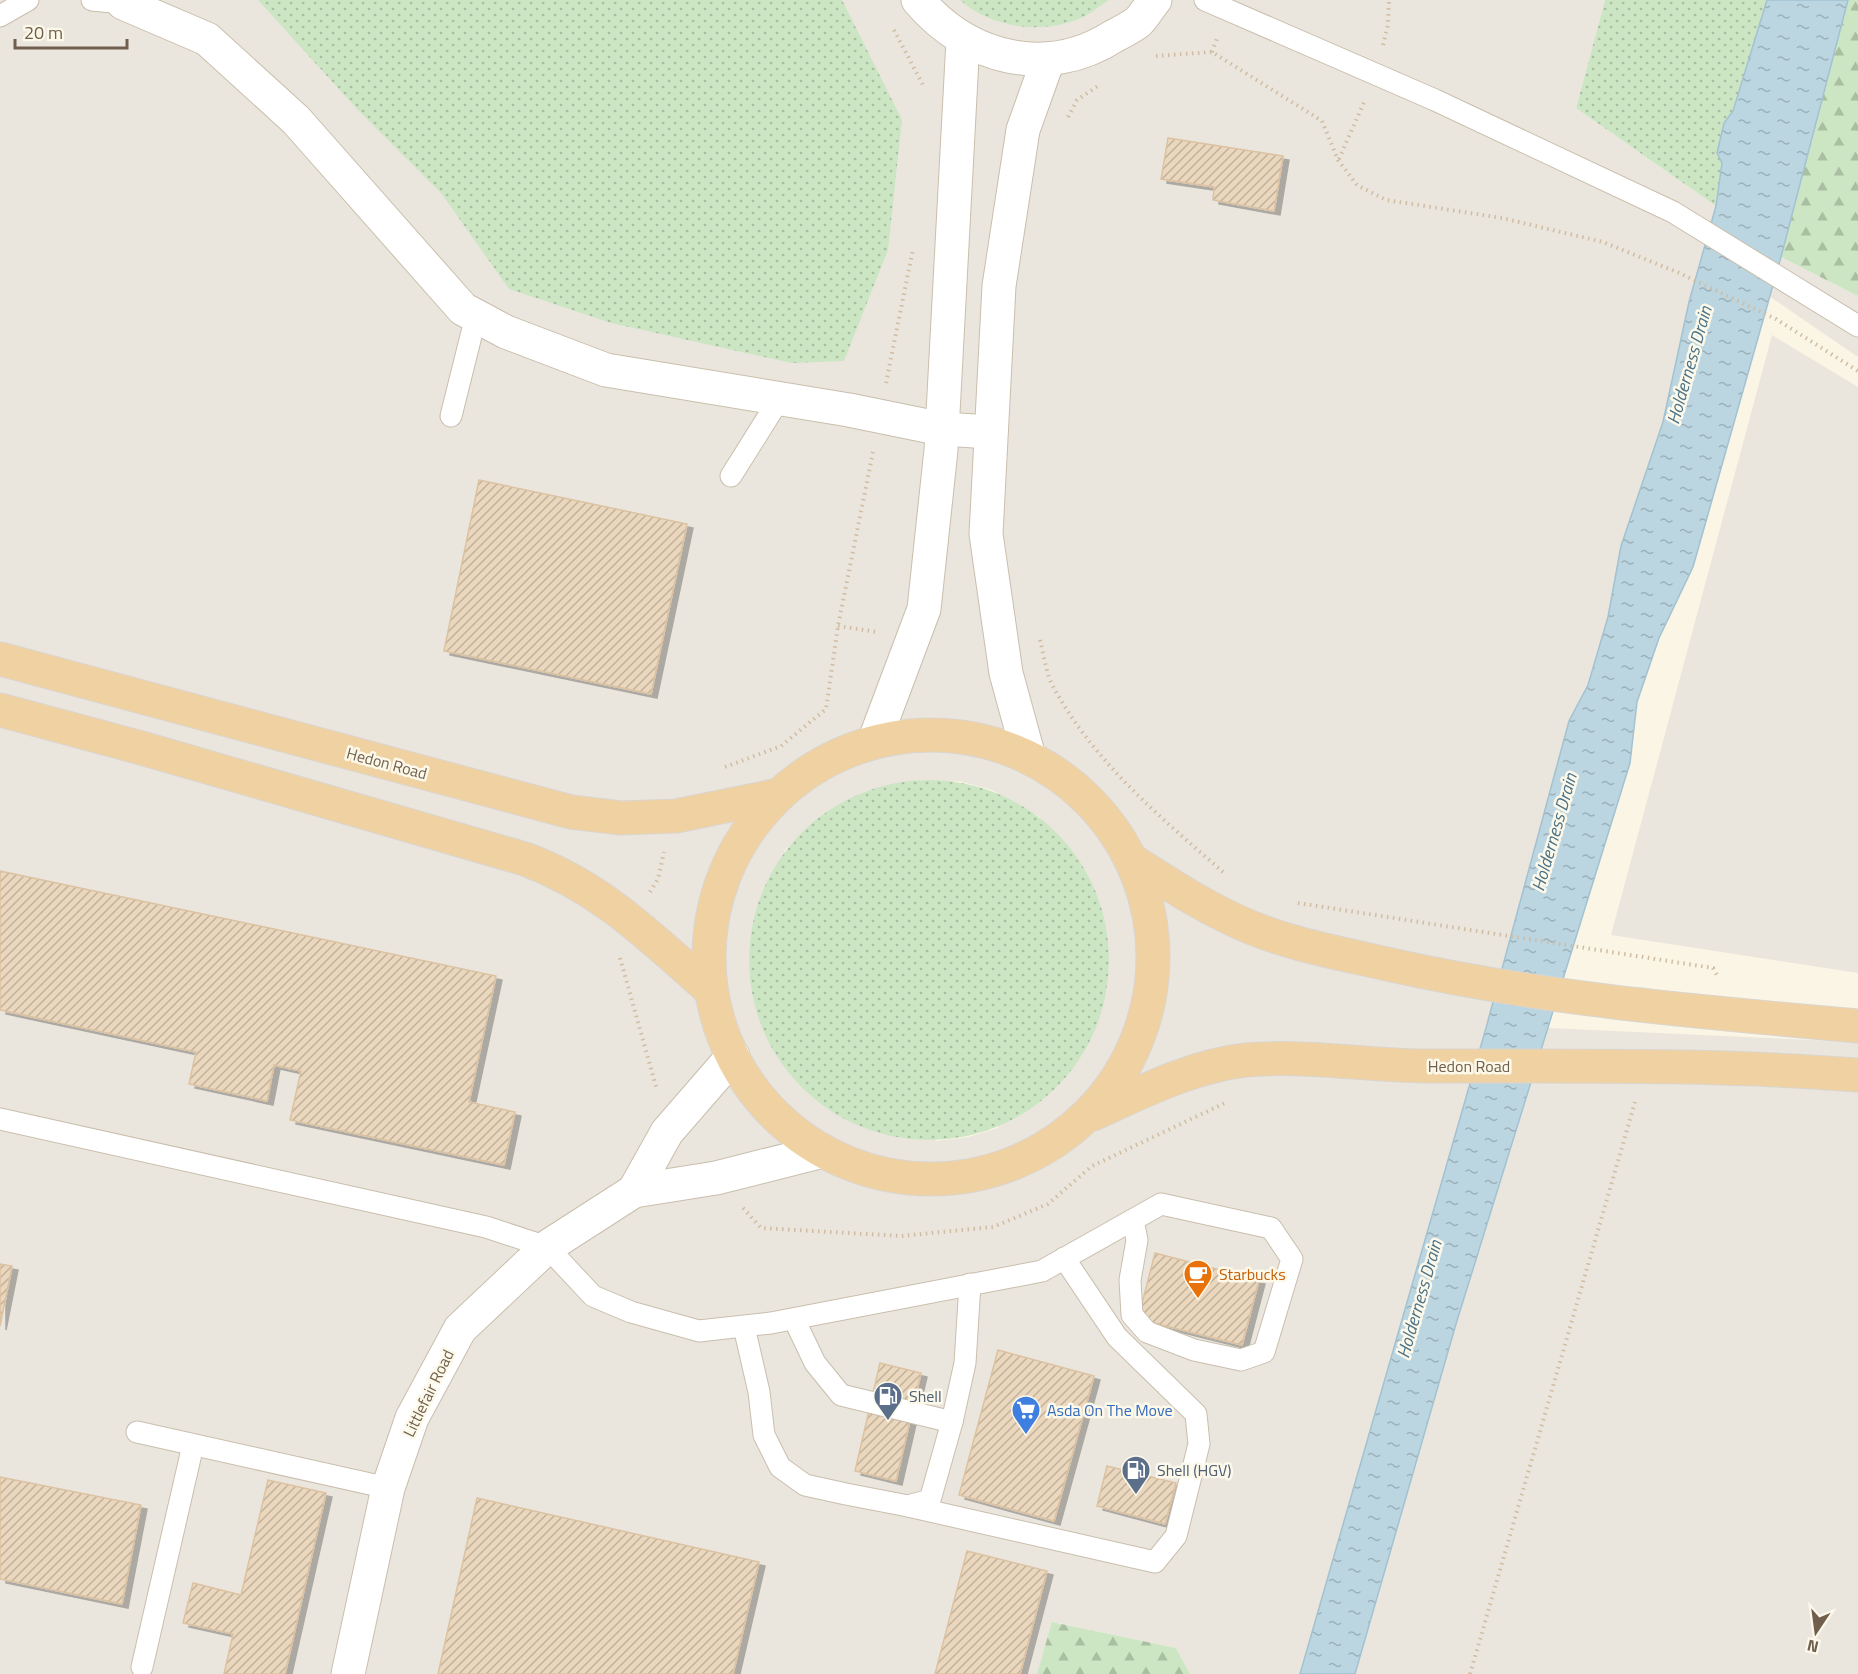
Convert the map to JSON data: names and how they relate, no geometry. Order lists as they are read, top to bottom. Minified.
{"streets":{"highway":["Hedon Road"],"street":["Littlefair Road"]},"water":["Holderness Drain"],"places":{"cafe":["Starbucks"],"fuel station":["Shell","Shell (HGV)"],"supermarket":["Asda On The Move"]},"scale_bar":"20 m","north":"bottom"}
